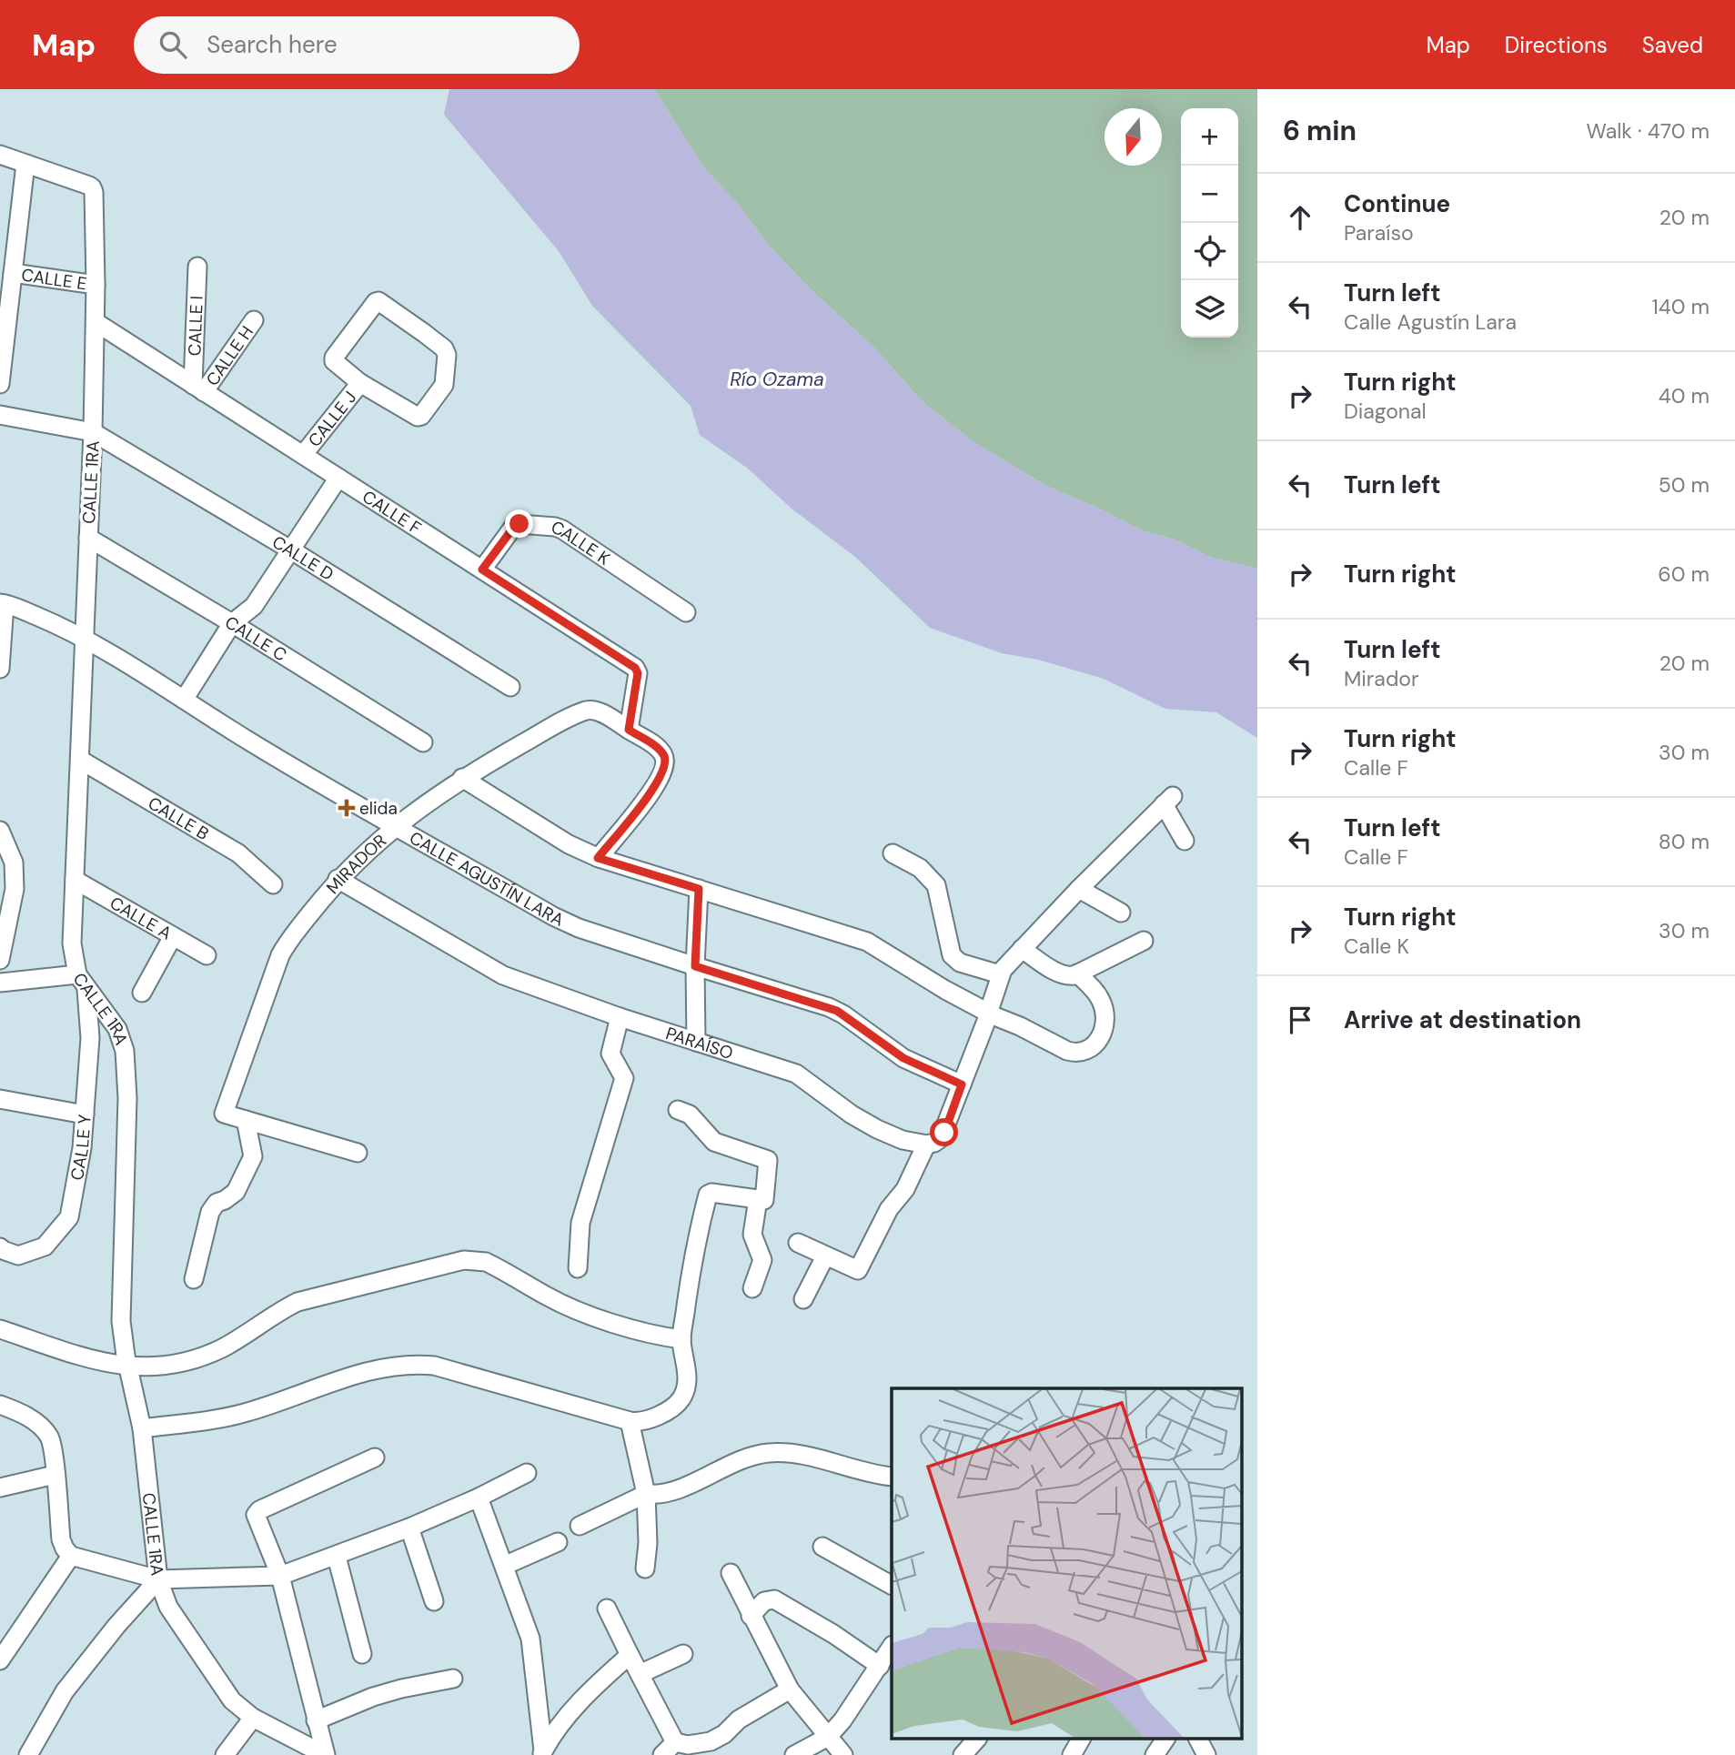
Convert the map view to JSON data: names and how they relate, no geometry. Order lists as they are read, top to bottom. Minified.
{"streets":{"street":["CALLE E","CALLE I","CALLE H","CALLE J","CALLE 1RA","CALLE F","CALLE K","CALLE D","CALLE C","CALLE B","MIRADOR","CALLE AGUSTÍN LARA","CALLE A","PARAÍSO","CALLE Y"]},"crossings":[["CALLE E","CALLE 1RA"],["CALLE I","CALLE H"],["CALLE I","CALLE F"],["CALLE H","CALLE F"],["CALLE J","CALLE F"],["CALLE 1RA","CALLE F"],["CALLE 1RA","CALLE D"],["CALLE 1RA","CALLE C"],["CALLE 1RA","CALLE B"],["CALLE 1RA","CALLE AGUSTÍN LARA"],["CALLE 1RA","CALLE A"],["CALLE 1RA","CALLE Y"],["CALLE F","CALLE K"],["CALLE F","MIRADOR"],["MIRADOR","CALLE AGUSTÍN LARA"],["MIRADOR","PARAÍSO"]],"water":["Río Ozama"],"places":{"health":["elida"]},"north":"bottom","page":{"header":"Map","search":"Search here","nav":["Map","Directions","Saved"],"heading":["6 min","Walk · 470 m"],"map_buttons":["+","−"],"list":[["Continue","Paraíso","20 m"],["Turn left","Calle Agustín Lara","140 m"],["Turn right","Diagonal","40 m"],["Turn left","50 m"],["Turn right","60 m"],["Turn left","Mirador","20 m"],["Turn right","Calle F","30 m"],["Turn left","Calle F","80 m"],["Turn right","Calle K","30 m"],"Arrive at destination"]}}
